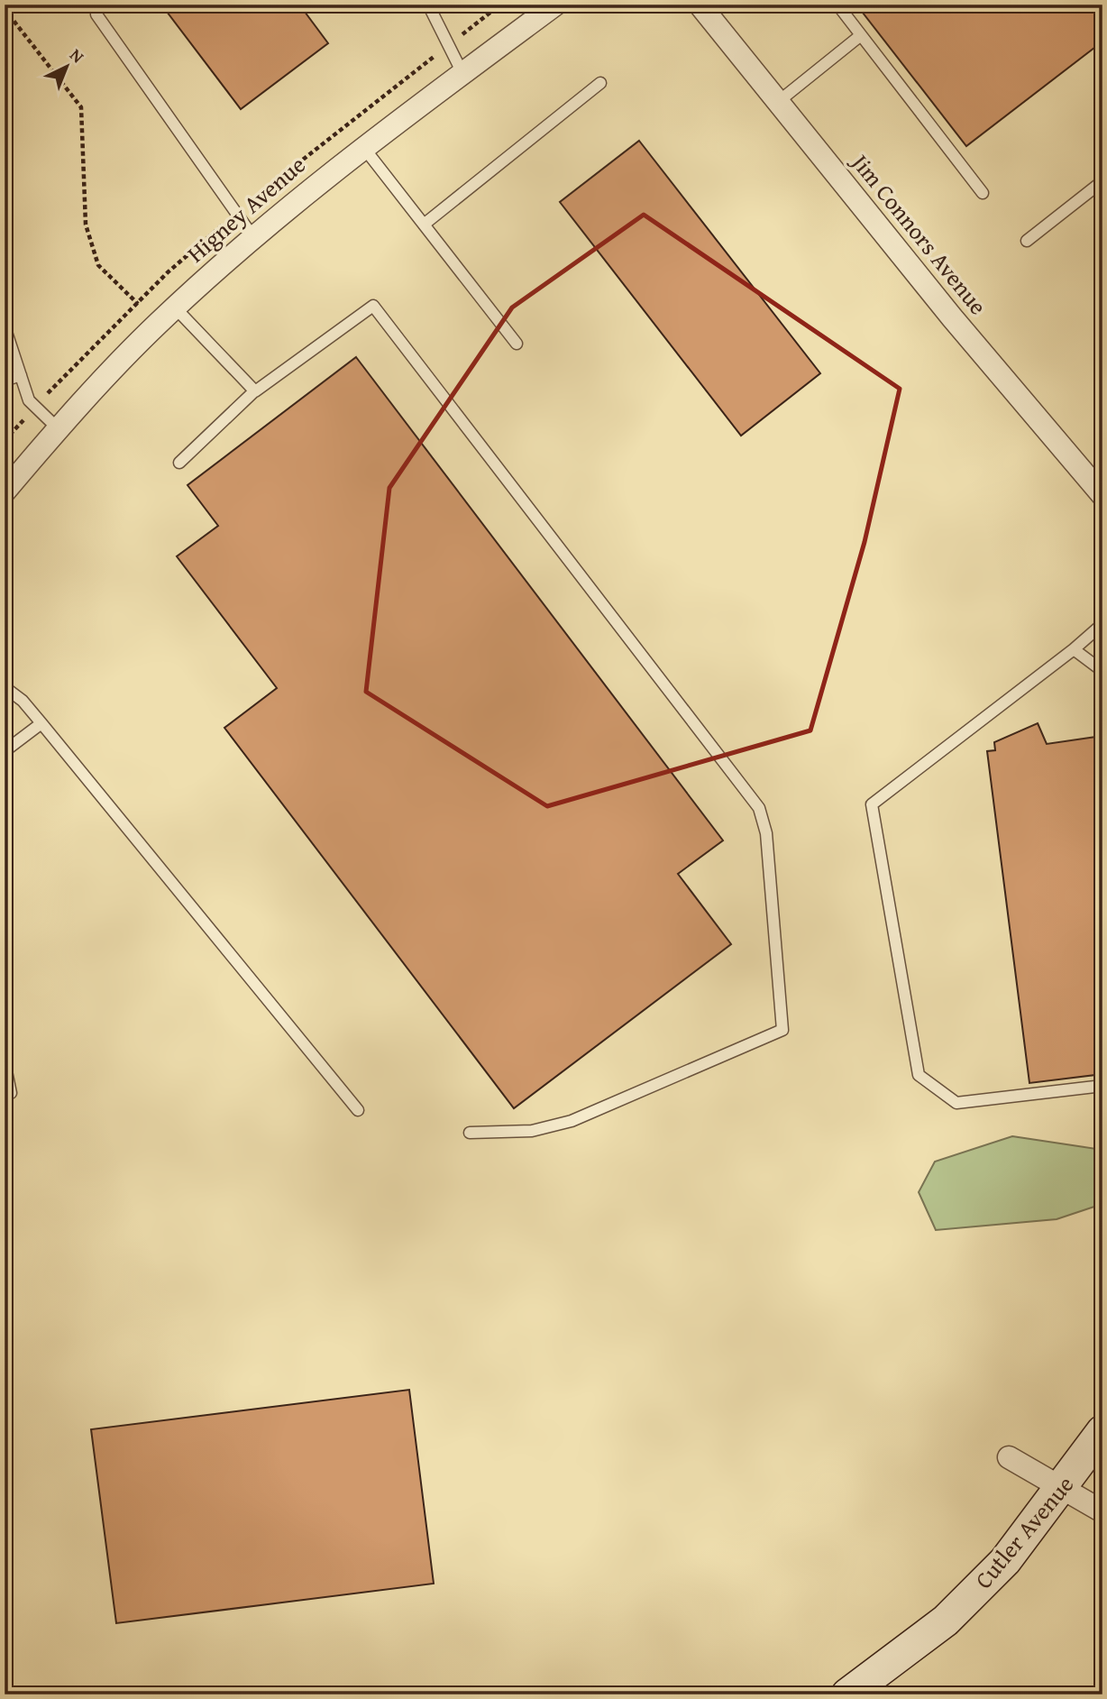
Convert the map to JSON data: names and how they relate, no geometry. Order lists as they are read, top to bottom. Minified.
{"streets":{"street":["Higney Avenue","Jim Connors Avenue","Cutler Avenue"]},"north":"top right"}
